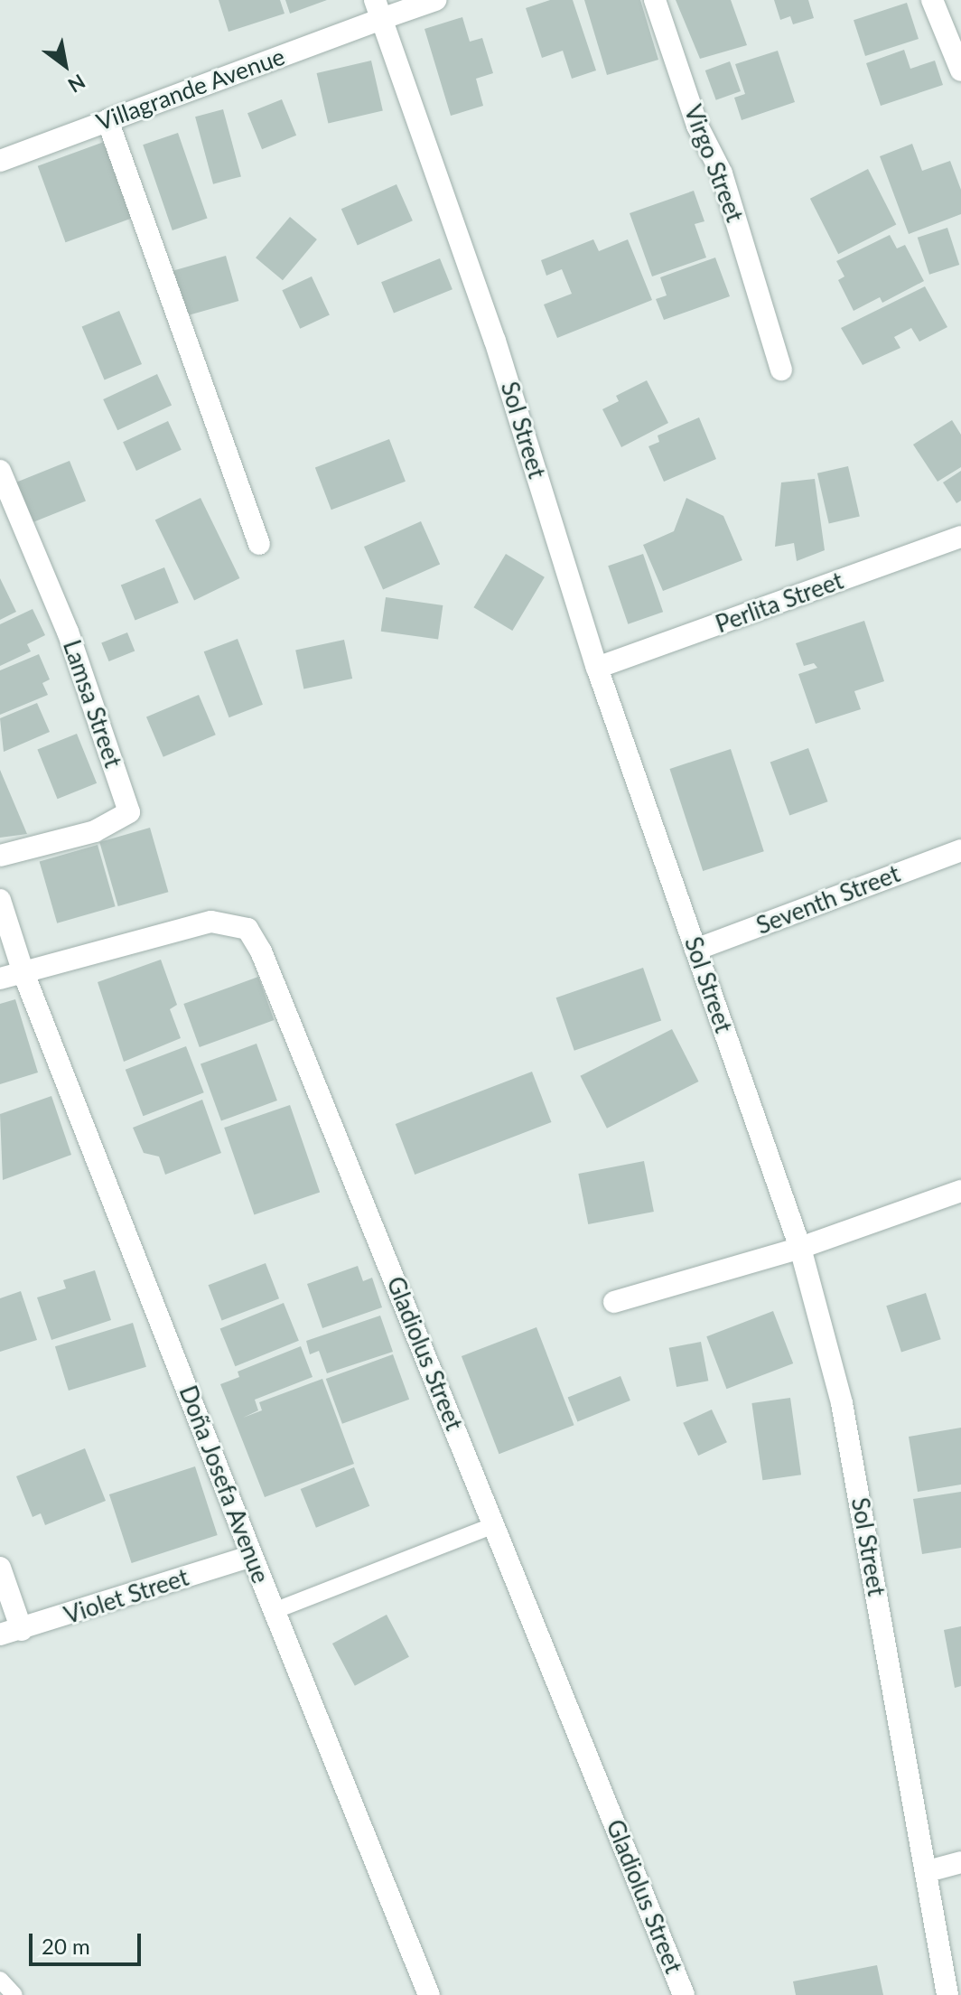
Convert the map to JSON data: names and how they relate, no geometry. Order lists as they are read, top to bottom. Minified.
{"streets":{"street":["Villagrande Avenue","Virgo Street","Sol Street","Perlita Street","Lamsa Street","Seventh Street","Gladiolus Street","Doña Josefa Avenue","Violet Street"]},"crossings":[["Villagrande Avenue","Sol Street"],["Sol Street","Perlita Street"],["Sol Street","Seventh Street"],["Gladiolus Street","Doña Josefa Avenue"],["Doña Josefa Avenue","Violet Street"]],"scale_bar":"20 m","north":"bottom right"}
